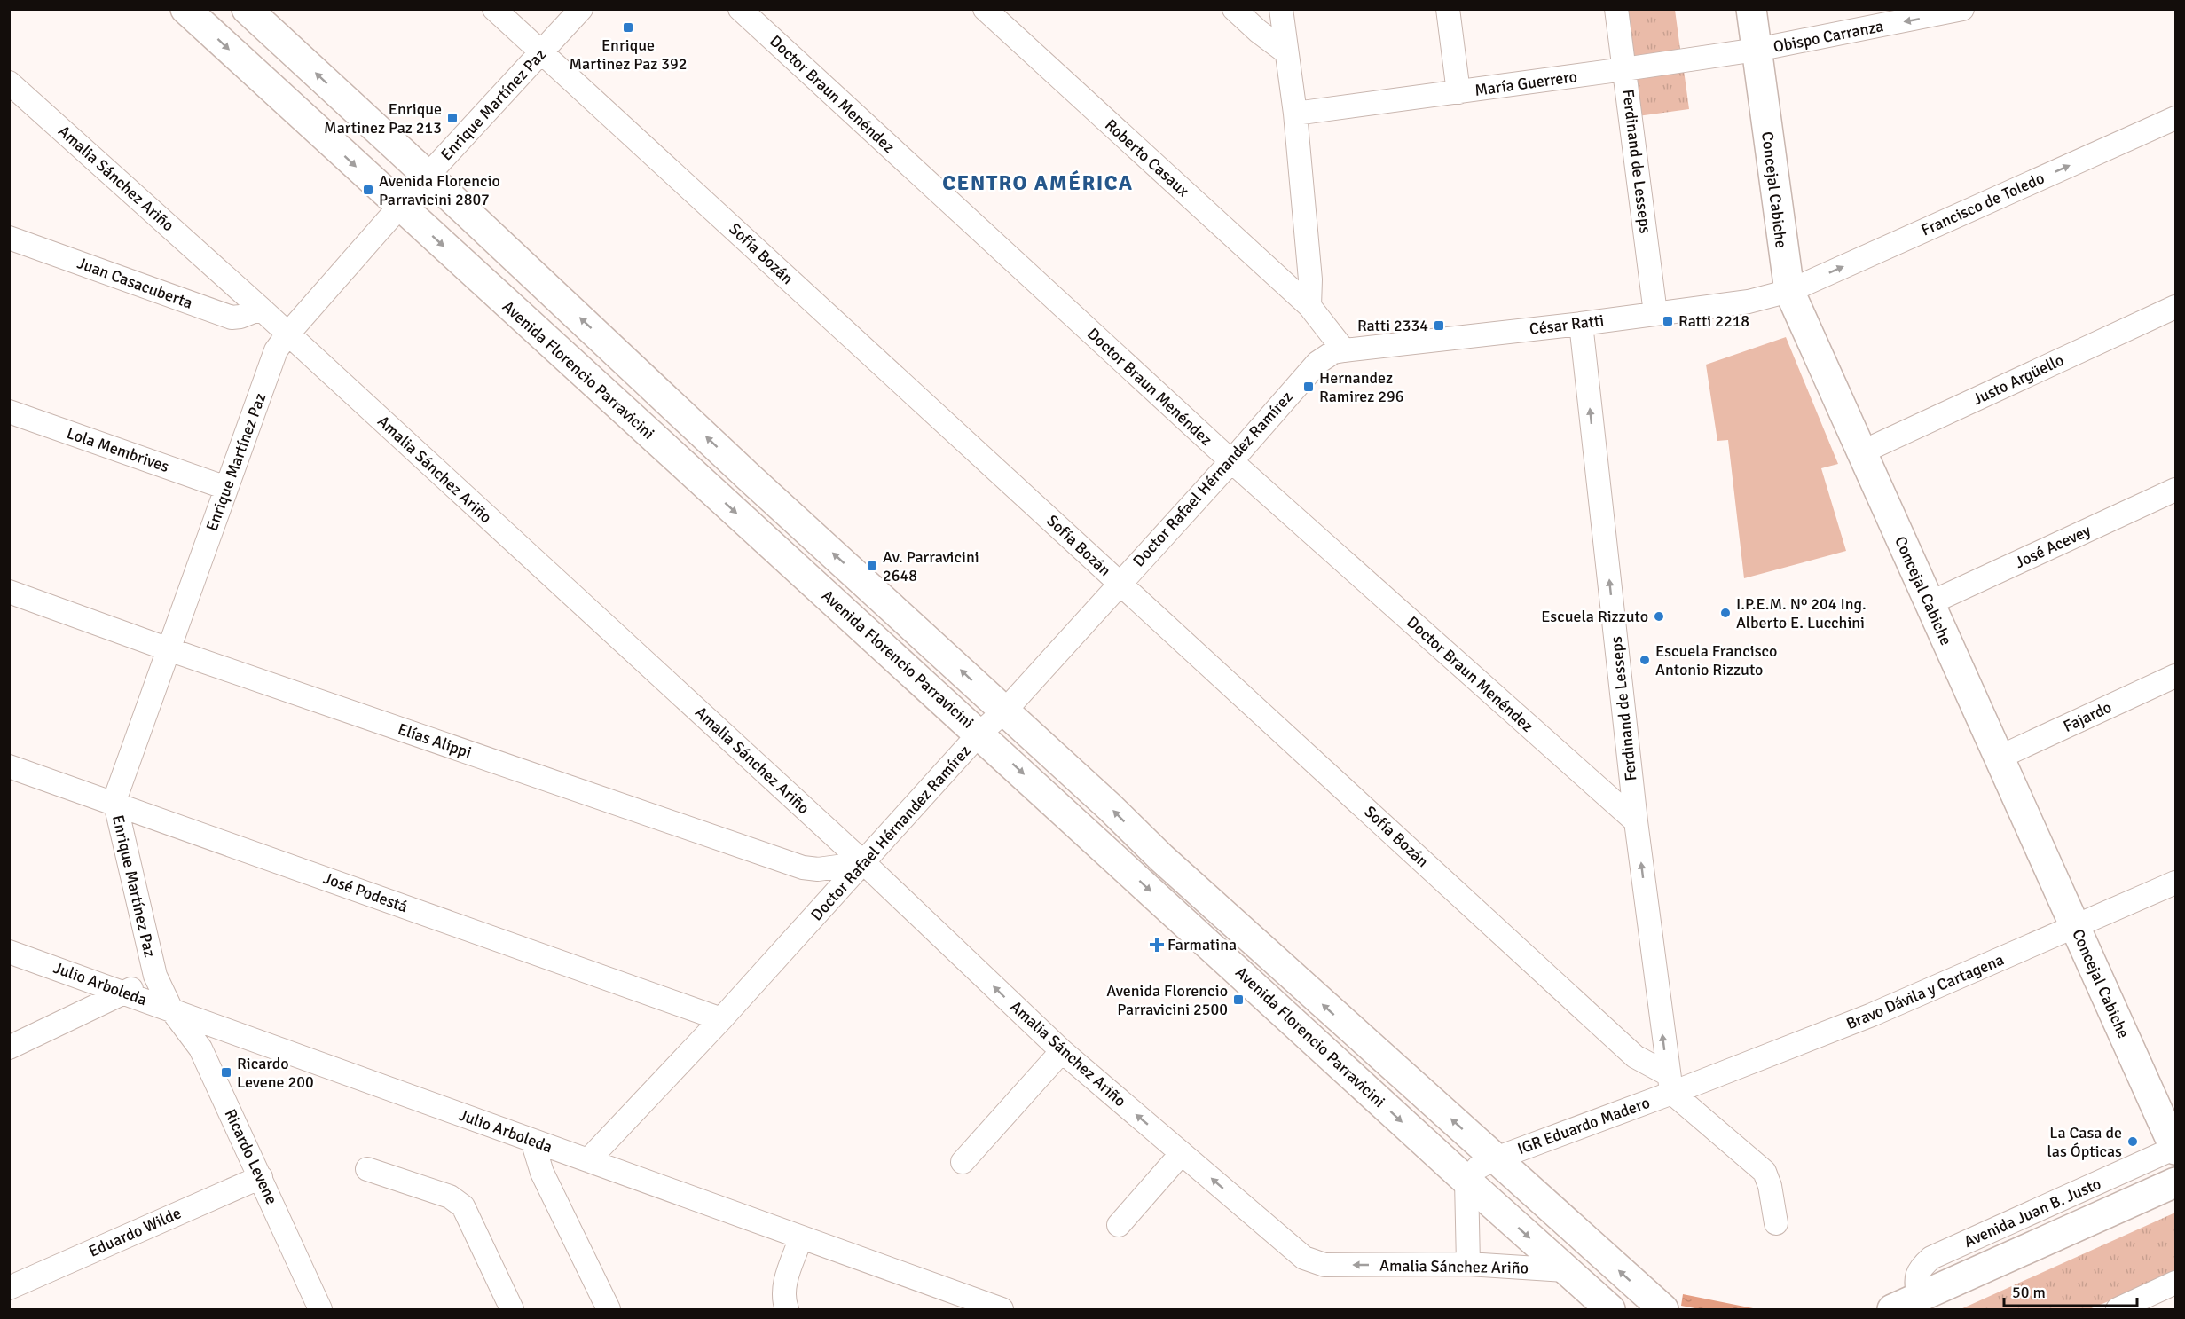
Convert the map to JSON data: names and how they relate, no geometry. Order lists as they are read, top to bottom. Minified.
{"streets":{"main road":["Concejal Cabiche","Avenida Florencio Parravicini","Avenida Juan B. Justo"],"street":["Obispo Carranza","María Guerrero","Doctor Braun Menéndez","Enrique Martínez Paz","Roberto Casaux","Ferdinand de Lesseps","Amalia Sánchez Ariño","Francisco de Toledo","Sofía Bozán","Juan Casacuberta","César Ratti","Justo Argüello","Lola Membrives","Doctor Rafael Hérnandez Ramírez","José Acevey","Fajardo","Elías Alippi","José Podestá","Julio Arboleda","Bravo Dávila y Cartagena","IGR Eduardo Madero","Ricardo Levene","Eduardo Wilde"]},"crossings":[["Obispo Carranza","María Guerrero"],["Obispo Carranza","Concejal Cabiche"],["María Guerrero","Ferdinand de Lesseps"],["María Guerrero","Concejal Cabiche"],["Doctor Braun Menéndez","Ferdinand de Lesseps"],["Doctor Braun Menéndez","Doctor Rafael Hérnandez Ramírez"],["Enrique Martínez Paz","Amalia Sánchez Ariño"],["Enrique Martínez Paz","Sofía Bozán"],["Enrique Martínez Paz","Avenida Florencio Parravicini"],["Enrique Martínez Paz","Lola Membrives"],["Enrique Martínez Paz","Elías Alippi"],["Enrique Martínez Paz","José Podestá"],["Enrique Martínez Paz","Julio Arboleda"],["Enrique Martínez Paz","Ricardo Levene"],["Ferdinand de Lesseps","Sofía Bozán"],["Ferdinand de Lesseps","César Ratti"],["Ferdinand de Lesseps","Bravo Dávila y Cartagena"],["Ferdinand de Lesseps","IGR Eduardo Madero"],["Amalia Sánchez Ariño","Juan Casacuberta"],["Amalia Sánchez Ariño","Avenida Florencio Parravicini"],["Amalia Sánchez Ariño","Doctor Rafael Hérnandez Ramírez"],["Amalia Sánchez Ariño","Elías Alippi"],["Concejal Cabiche","Francisco de Toledo"],["Concejal Cabiche","César Ratti"],["Concejal Cabiche","Justo Argüello"],["Concejal Cabiche","José Acevey"],["Concejal Cabiche","Fajardo"],["Concejal Cabiche","Bravo Dávila y Cartagena"],["Concejal Cabiche","Avenida Juan B. Justo"],["Francisco de Toledo","César Ratti"],["Sofía Bozán","Doctor Rafael Hérnandez Ramírez"],["Sofía Bozán","Bravo Dávila y Cartagena"],["Sofía Bozán","IGR Eduardo Madero"],["César Ratti","Doctor Rafael Hérnandez Ramírez"],["Avenida Florencio Parravicini","Doctor Rafael Hérnandez Ramírez"],["Avenida Florencio Parravicini","IGR Eduardo Madero"],["Doctor Rafael Hérnandez Ramírez","Elías Alippi"],["Doctor Rafael Hérnandez Ramírez","José Podestá"],["Doctor Rafael Hérnandez Ramírez","Julio Arboleda"],["Julio Arboleda","Ricardo Levene"],["Bravo Dávila y Cartagena","IGR Eduardo Madero"],["Ricardo Levene","Eduardo Wilde"]],"one_way":["Obispo Carranza","Ferdinand de Lesseps","Amalia Sánchez Ariño","Francisco de Toledo"],"districts":["CENTRO AMÉRICA"],"places":{"transit":["Enrique Martinez Paz 392","Enrique Martinez Paz 213","Avenida Florencio Parravicini 2807","Ratti 2218","Ratti 2334","Hernandez Ramirez 296","Av. Parravicini 2648","Avenida Florencio Parravicini 2500","Ricardo Levene 200"],"other":["I.P.E.M. Nº 204 Ing. Alberto E. Lucchini","Escuela Rizzuto","Escuela Francisco Antonio Rizzuto","La Casa de las Ópticas"],"health":["Farmatina"]},"scale_bar":"50 m"}
